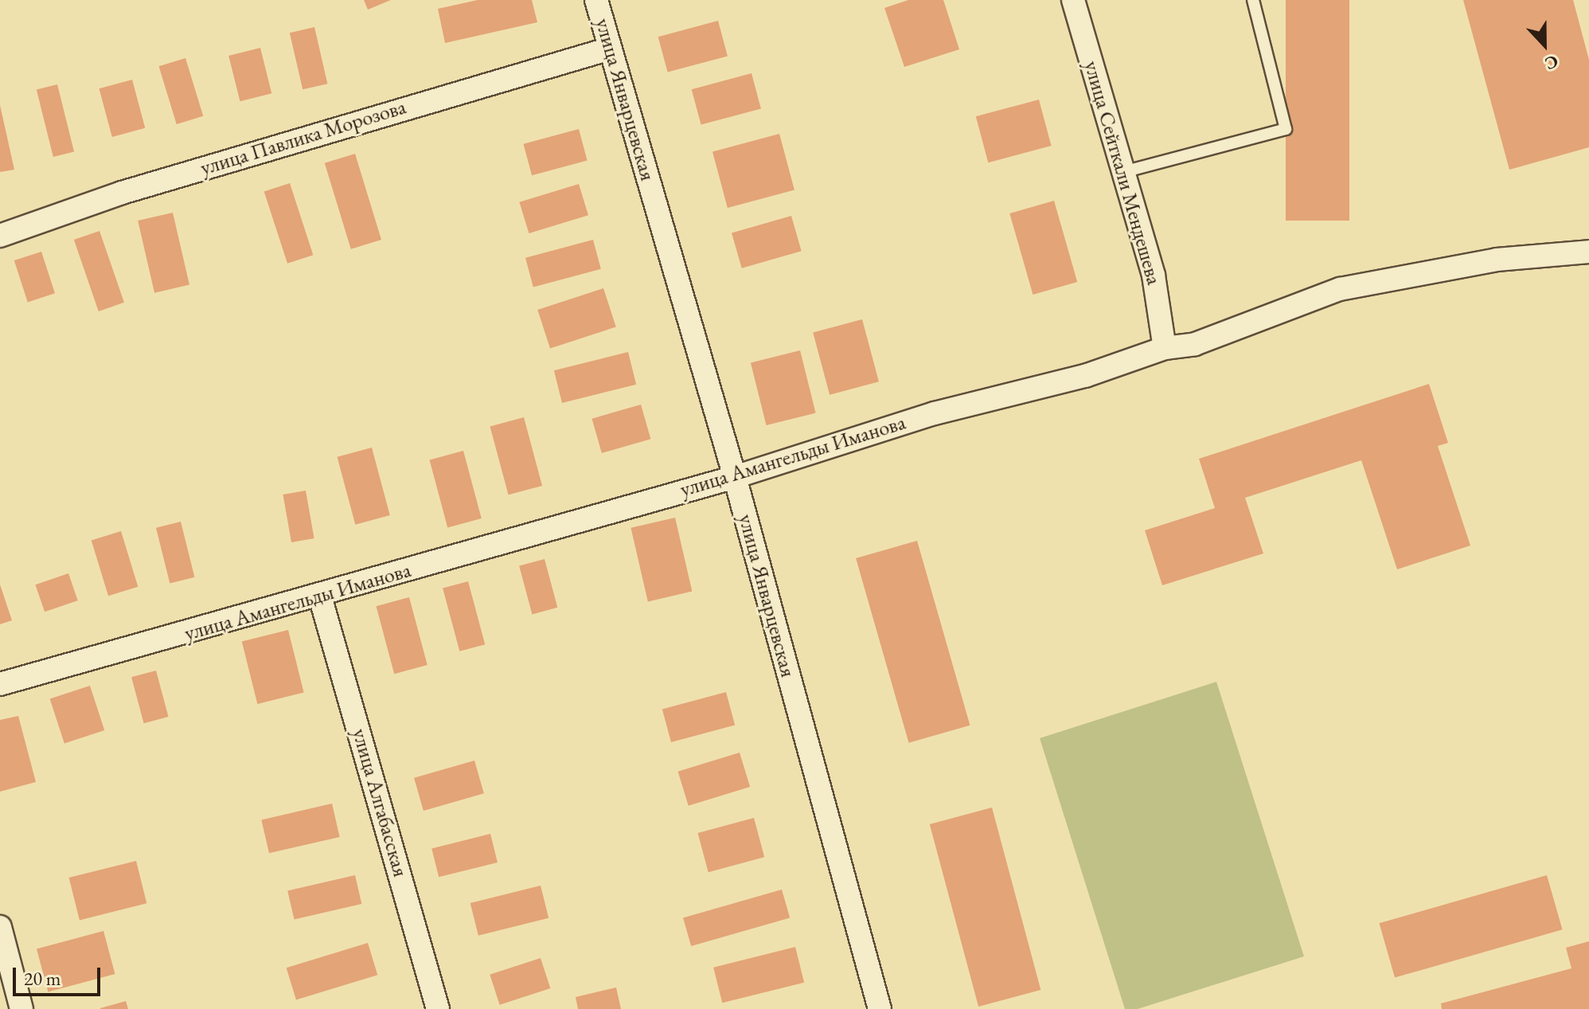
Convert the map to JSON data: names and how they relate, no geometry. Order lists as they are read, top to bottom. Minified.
{"streets":{"street":["улица Январцевская","улица Павлика Морозова","улица Сейткали Мендешева","улица Амангельды Иманова","улица Алгабасская"]},"crossings":[["улица Январцевская","улица Павлика Морозова"],["улица Январцевская","улица Амангельды Иманова"],["улица Сейткали Мендешева","улица Амангельды Иманова"],["улица Амангельды Иманова","улица Алгабасская"]],"scale_bar":"20 m","north":"bottom"}
